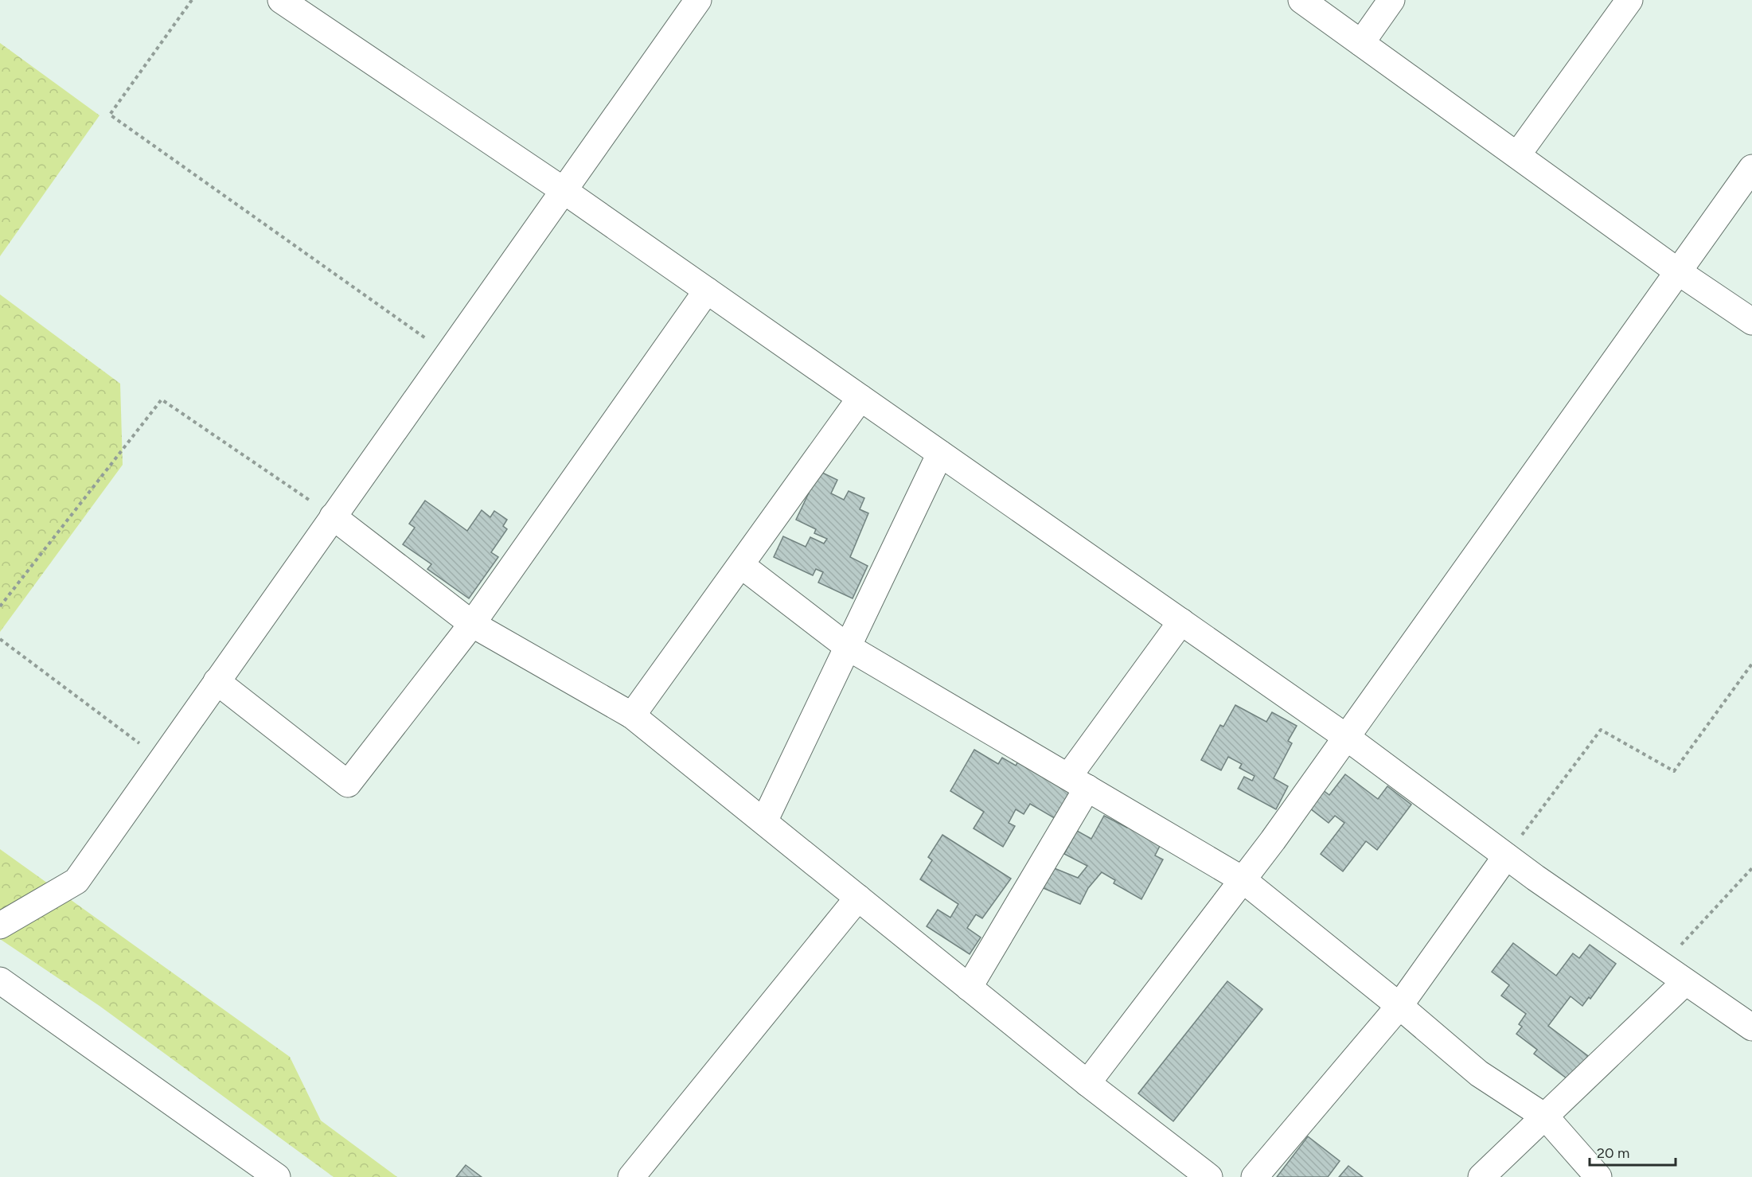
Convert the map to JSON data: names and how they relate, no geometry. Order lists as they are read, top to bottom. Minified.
{"scale_bar":"20 m"}
